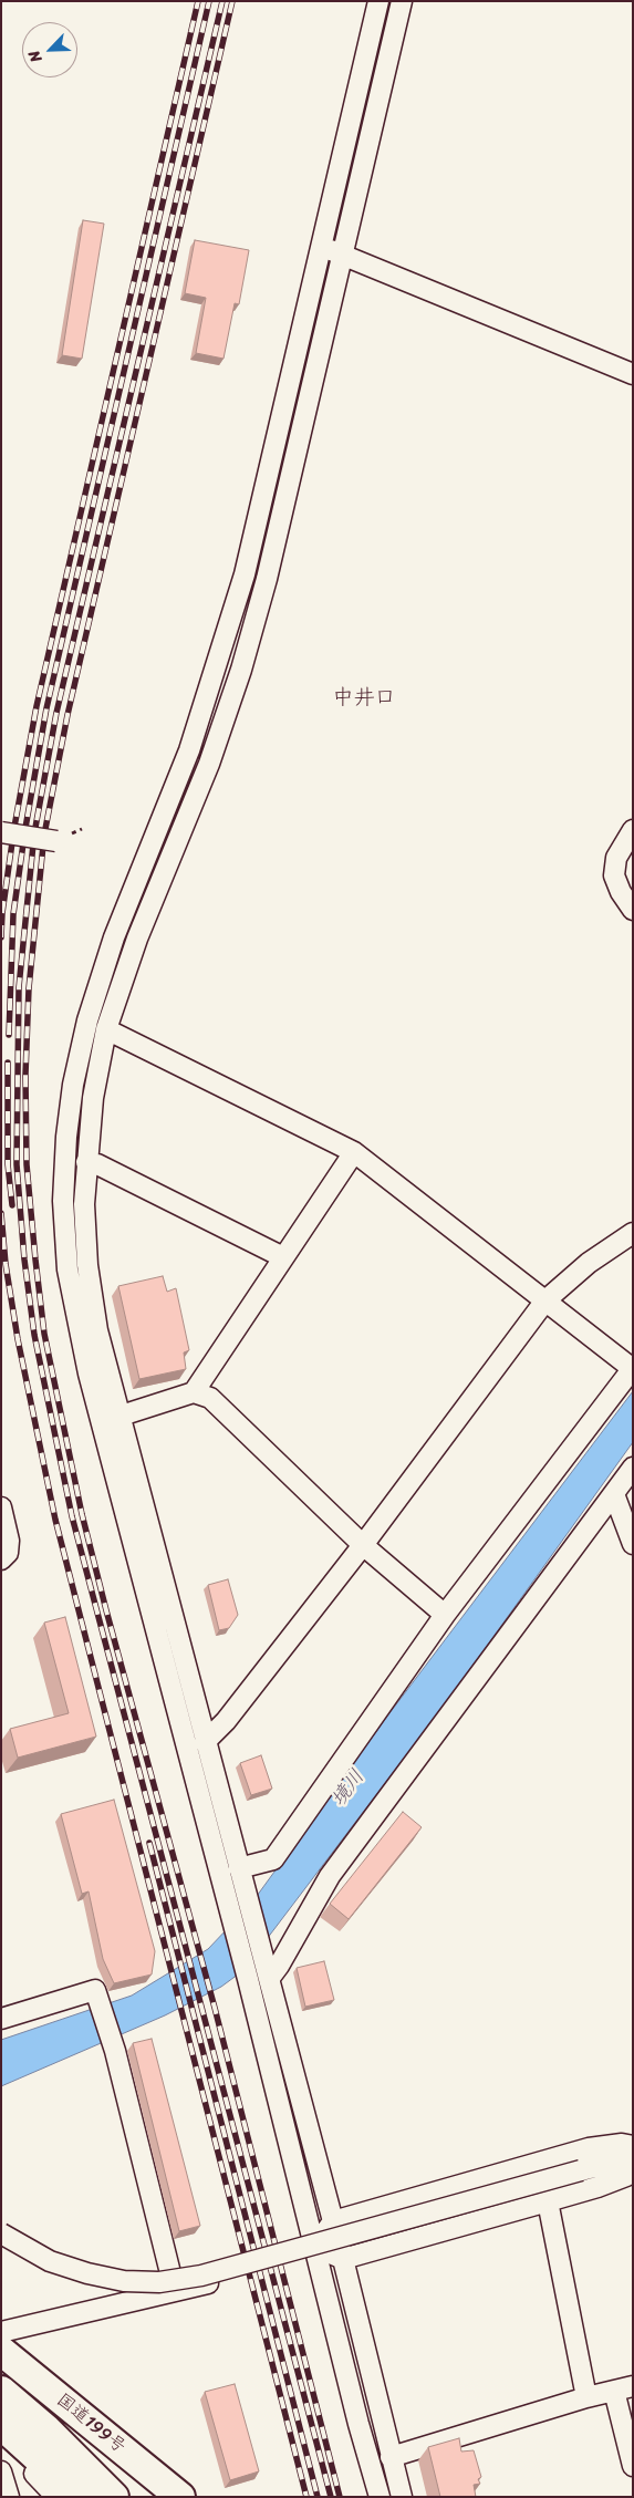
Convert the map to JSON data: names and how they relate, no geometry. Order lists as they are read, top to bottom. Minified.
{"streets":{"highway":["国道199号"]},"districts":["中井口"],"water":["境川"],"north":"bottom left"}
